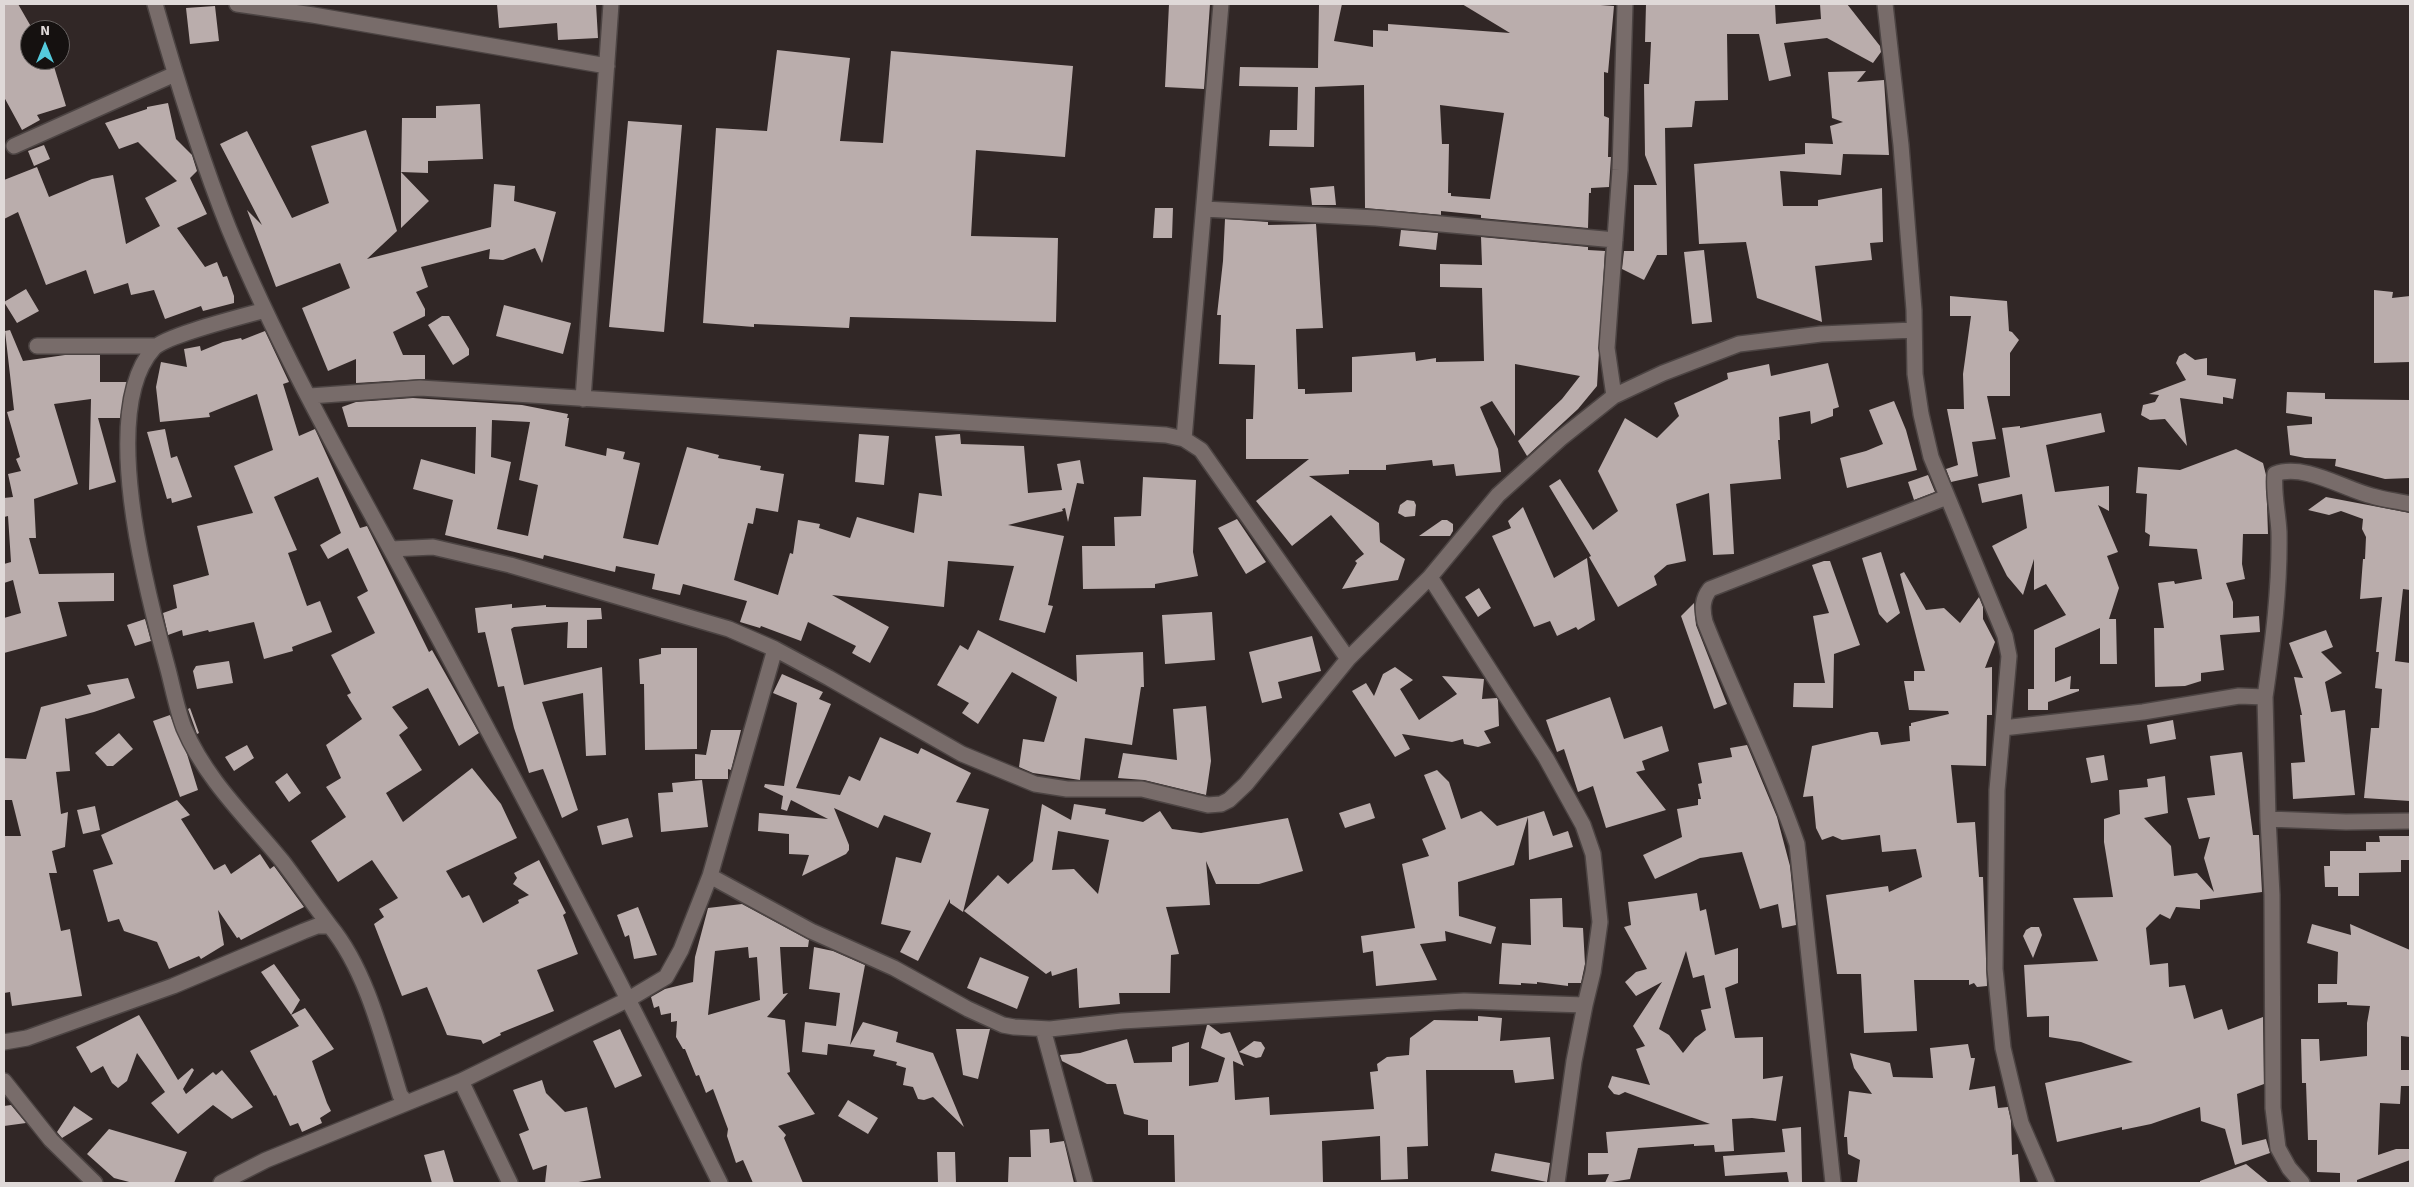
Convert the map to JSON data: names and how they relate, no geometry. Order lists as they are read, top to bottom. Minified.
{"north":"top"}
